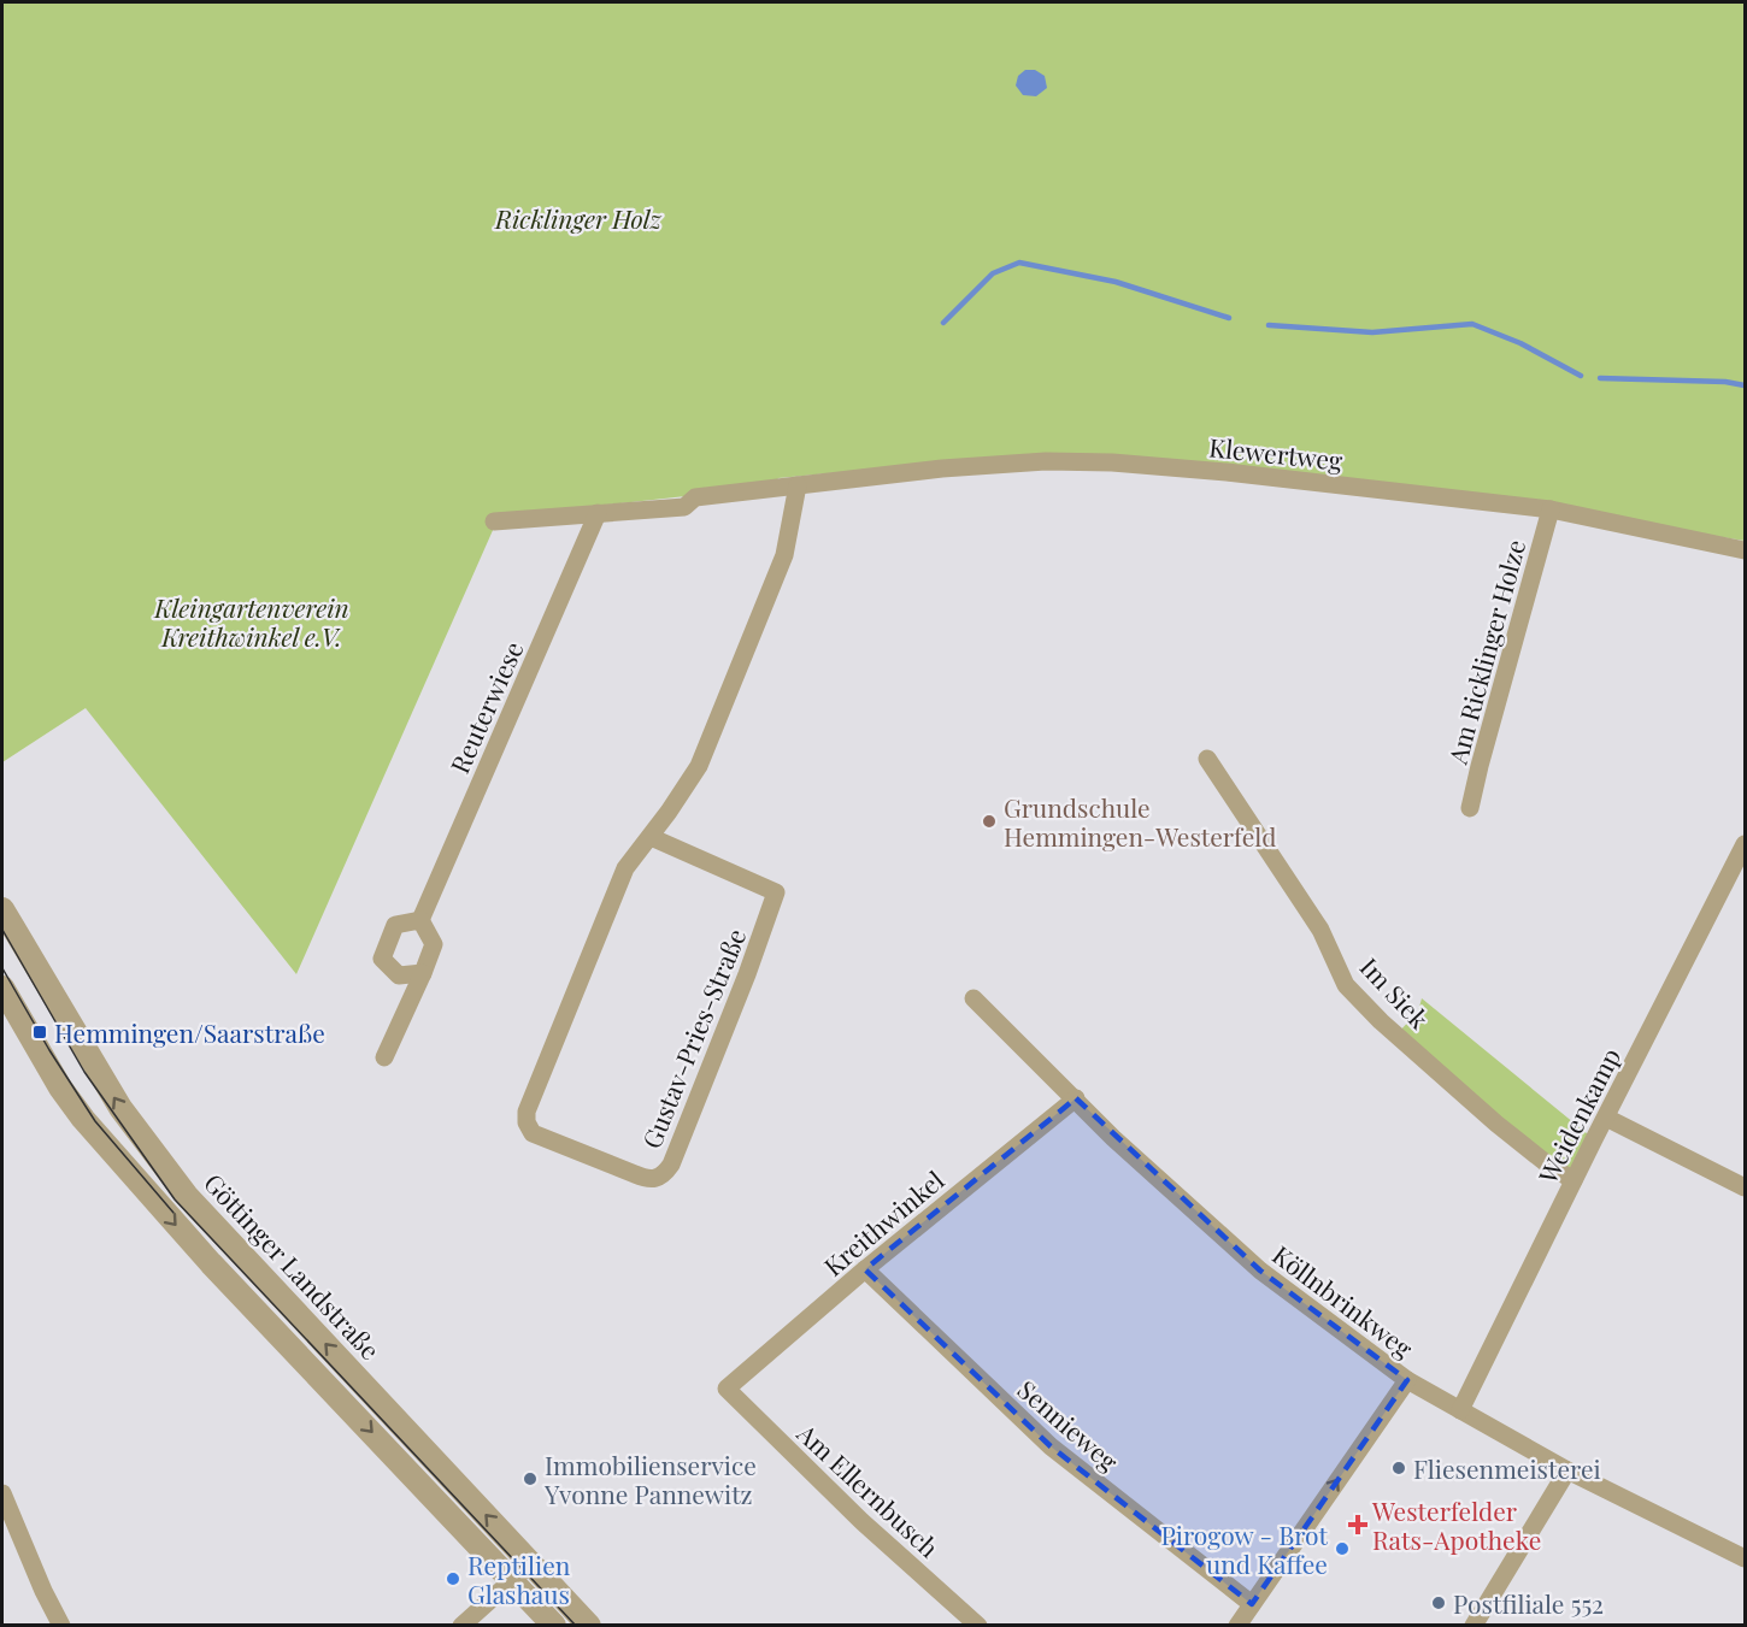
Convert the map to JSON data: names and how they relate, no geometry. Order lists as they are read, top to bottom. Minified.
{"streets":{"street":["Klewertweg","Am Ricklinger Holze","Reuterwiese","Im Siek","Gustav-Pries-Straße","Weidenkamp","Kreithwinkel","Göttinger Landstraße","Köllnbrinkweg","Sennieweg","Am Ellernbusch"]},"crossings":[["Klewertweg","Am Ricklinger Holze"],["Klewertweg","Gustav-Pries-Straße"],["Im Siek","Weidenkamp"],["Weidenkamp","Köllnbrinkweg"],["Kreithwinkel","Köllnbrinkweg"],["Kreithwinkel","Sennieweg"],["Kreithwinkel","Am Ellernbusch"]],"parks":["Ricklinger Holz","Kleingartenverein Kreithwinkel e.V."],"places":{"other":["Grundschule Hemmingen-Westerfeld","Fliesenmeisterei","Immobilienservice Yvonne Pannewitz","Pirogow - Brot und Kaffee","Reptilien Glashaus","Postfiliale 552"],"transit":["Hemmingen/Saarstraße"],"health":["Westerfelder Rats-Apotheke"]}}
